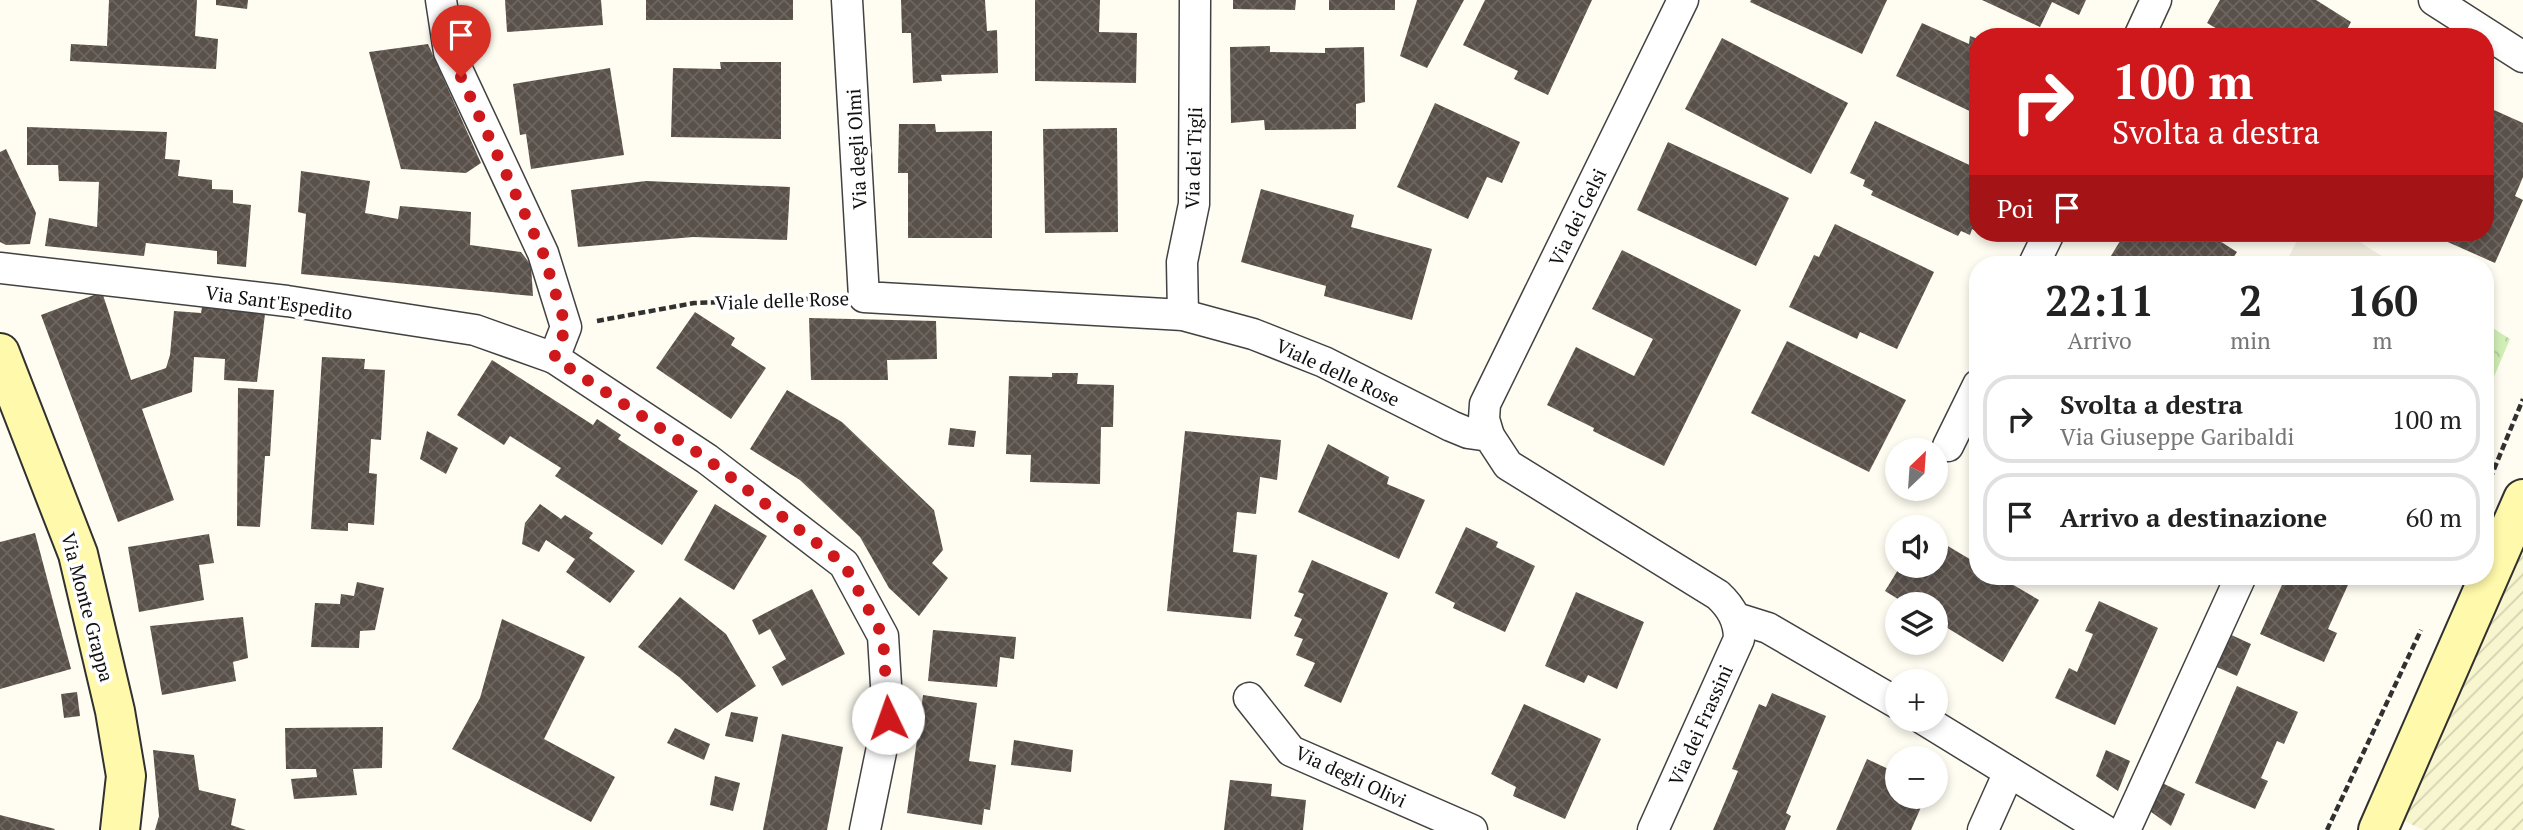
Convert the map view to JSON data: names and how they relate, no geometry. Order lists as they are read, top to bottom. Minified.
{"streets":{"street":["Via degli Olmi","Via dei Tigli","Via dei Gelsi","Viale delle Rose","Via Sant'Espedito","Via Monte Grappa","Via dei Frassini","Via degli Olivi"]},"crossings":[["Via degli Olmi","Viale delle Rose"],["Via dei Tigli","Viale delle Rose"],["Via dei Gelsi","Viale delle Rose"]],"north":"top right","page":{"turn":["100 m","Svolta a destra"],"then":"Poi","eta":["22:11","Arrivo","2","min","160","m"],"list":[{"name":"Svolta a destra","note":"Via Giuseppe Garibaldi","value":"100 m"},{"name":"Arrivo a destinazione","value":"60 m"}],"map_buttons":["+","−"]}}
